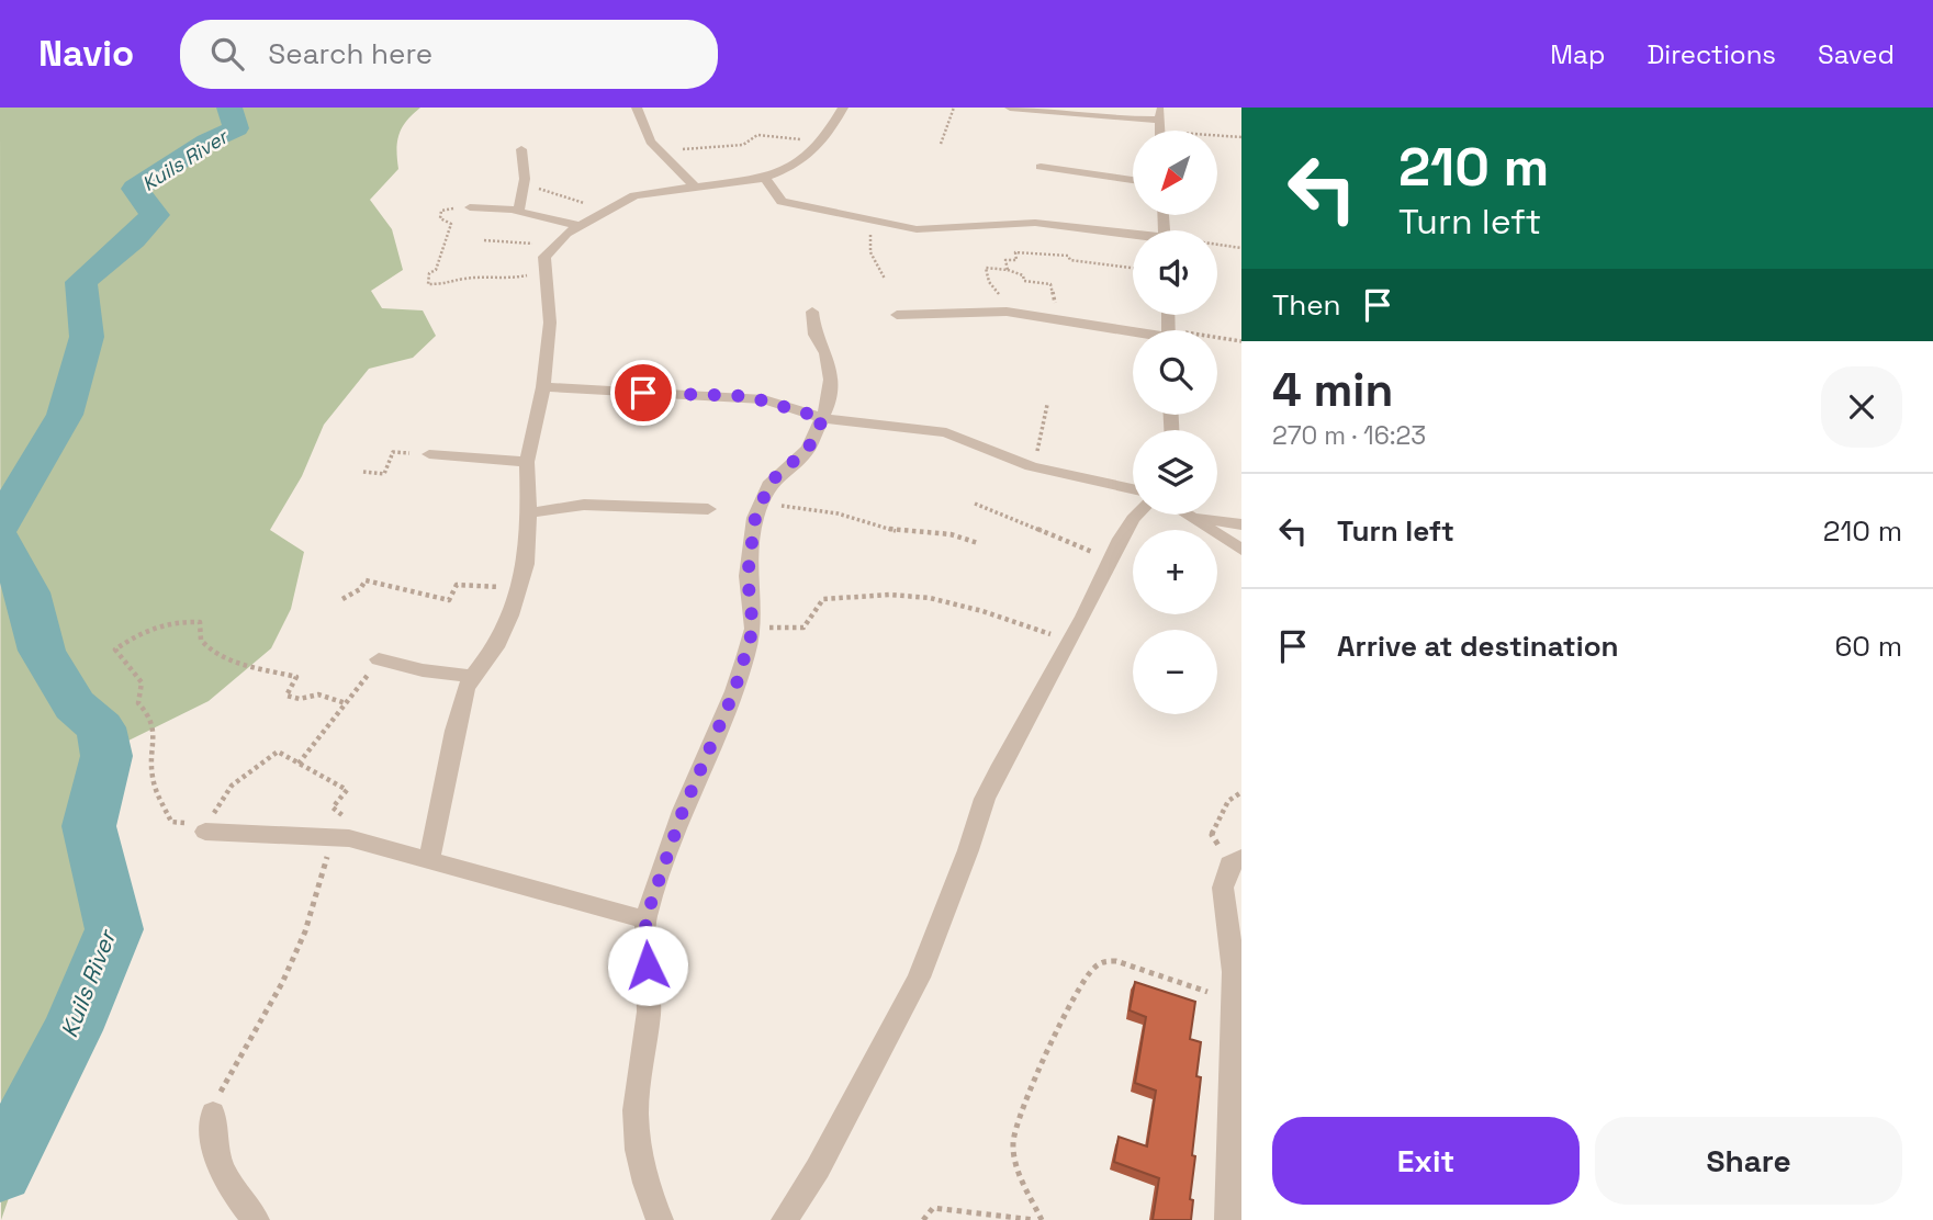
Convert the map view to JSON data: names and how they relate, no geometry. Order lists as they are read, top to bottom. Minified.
{"water":["Kuils River"],"north":"bottom left","page":{"header":"Navio","search":"Search here","nav":["Map","Directions","Saved"],"turn":["210 m","Turn left"],"map_buttons":["+","−"],"then":"Then","heading":["4 min","270 m · 16:23"],"list":[{"name":"Turn left","value":"210 m"},{"name":"Arrive at destination","value":"60 m"}],"buttons":["Exit","Share"]}}
